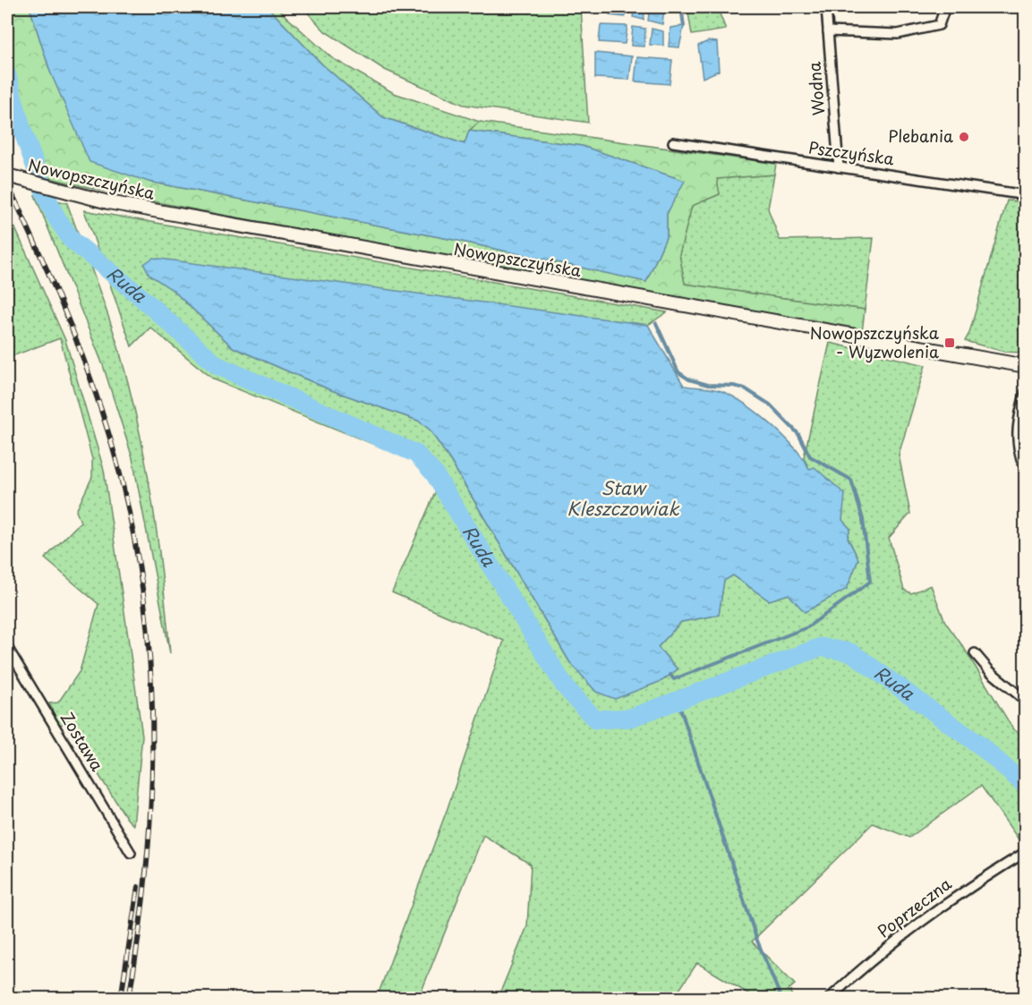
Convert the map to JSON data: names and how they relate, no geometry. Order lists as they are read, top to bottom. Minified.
{"streets":{"main road":["Nowopszczyńska"],"street":["Wodna","Pszczyńska","Zostawa","Poprzeczna"]},"crossings":[["Wodna","Pszczyńska"]],"water":["Ruda","Staw Kleszczowiak"],"places":{"other":["Plebania"],"transit":["Nowopszczyńska - Wyzwolenia"]}}
